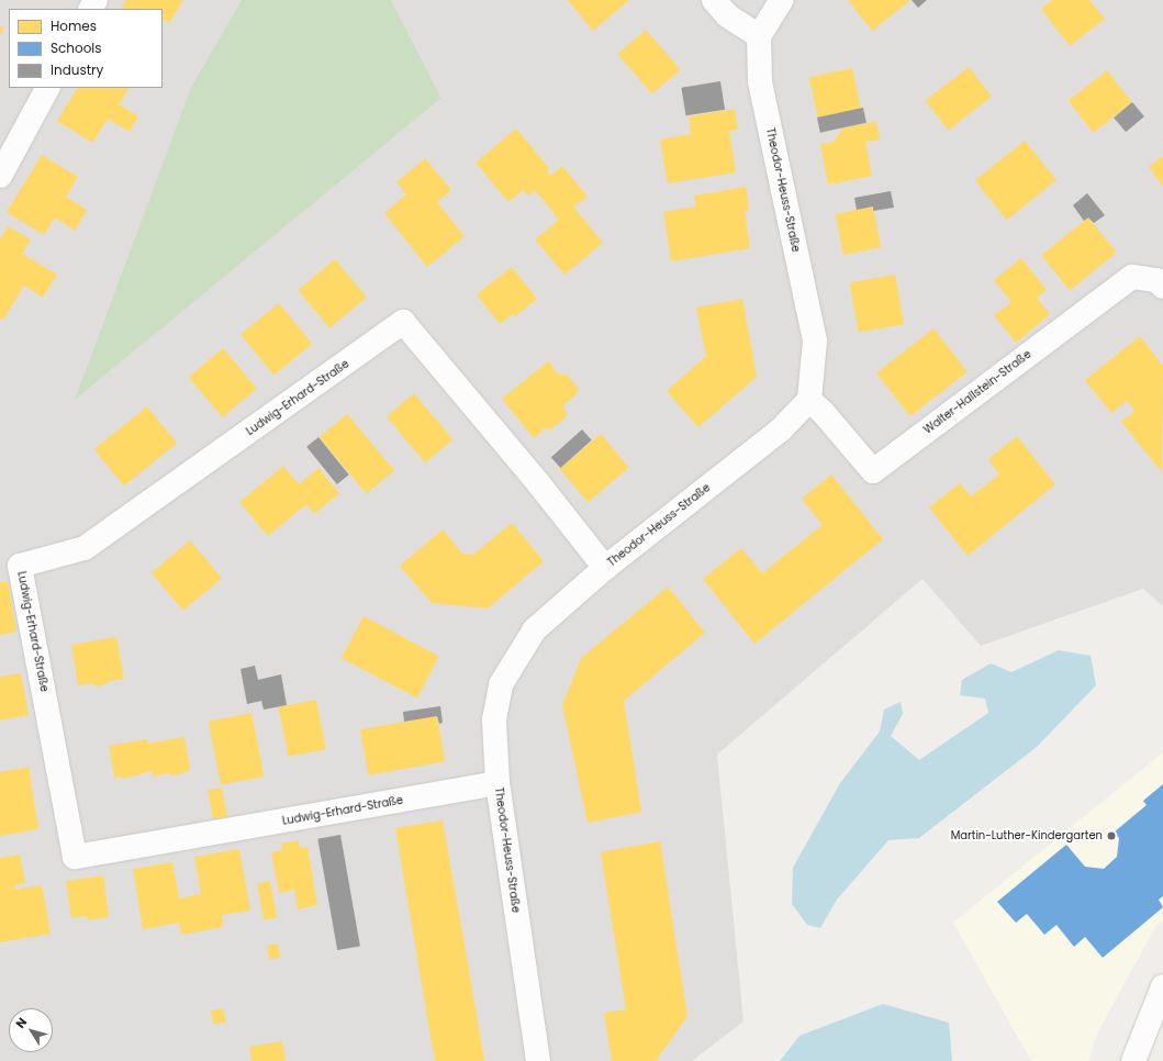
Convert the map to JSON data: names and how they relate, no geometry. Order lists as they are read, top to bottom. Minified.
{"streets":{"street":["Theodor-Heuss-Straße","Walter-Hallstein-Straße","Ludwig-Erhard-Straße"]},"crossings":[["Theodor-Heuss-Straße","Walter-Hallstein-Straße"],["Theodor-Heuss-Straße","Ludwig-Erhard-Straße"]],"places":["Martin-Luther-Kindergarten"],"legend":["Homes","Schools","Industry"],"north":"top left"}
